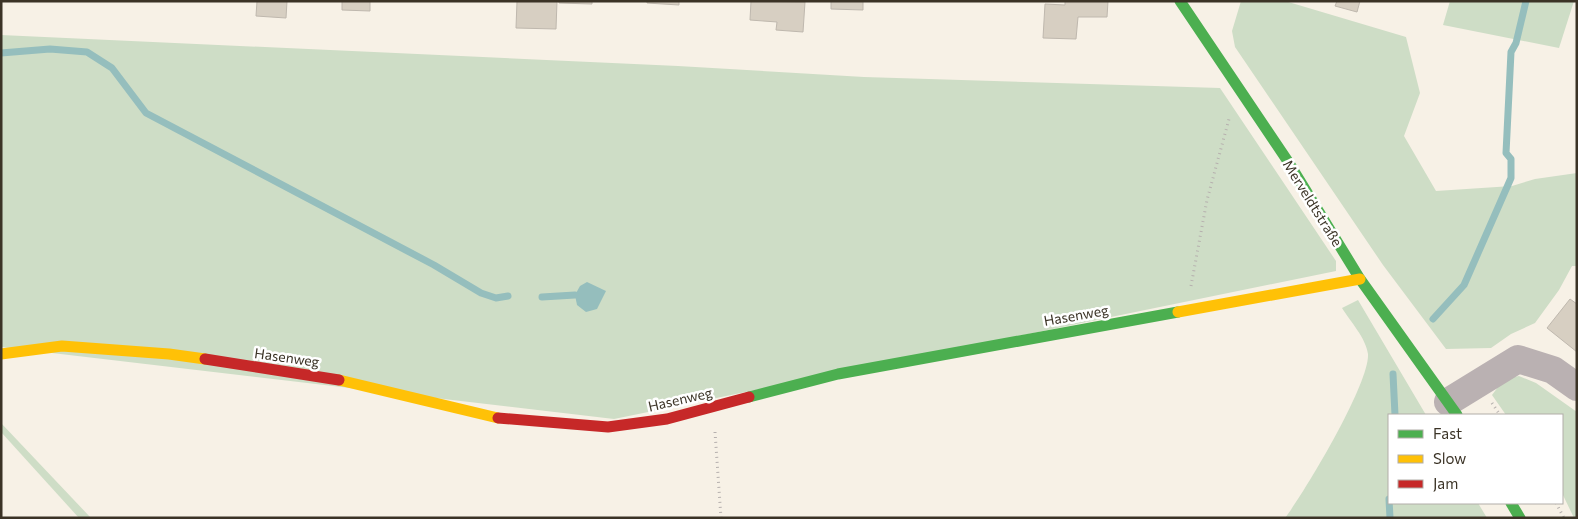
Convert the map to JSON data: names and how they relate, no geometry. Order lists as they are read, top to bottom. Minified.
{"streets":{"street":["Merveldtstraße","Hasenweg"]},"crossings":[["Merveldtstraße","Hasenweg"]],"legend":["Fast","Slow","Jam"]}
